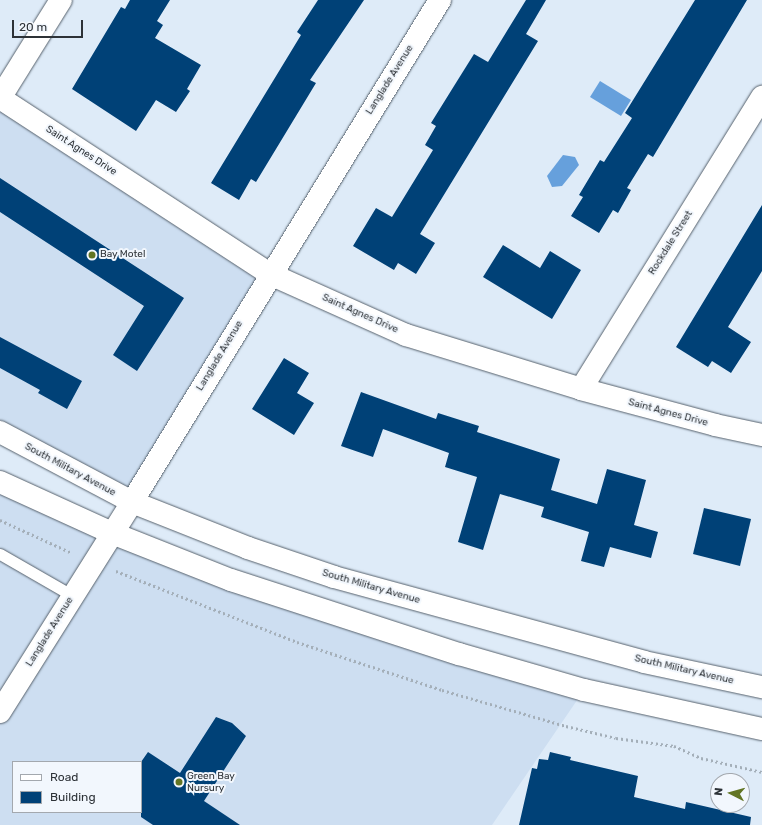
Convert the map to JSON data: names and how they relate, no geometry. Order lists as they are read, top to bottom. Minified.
{"streets":{"street":["Langlade Avenue","Saint Agnes Drive","Rockdale Street","South Military Avenue"]},"crossings":[["Langlade Avenue","Saint Agnes Drive"],["Langlade Avenue","South Military Avenue"],["Saint Agnes Drive","Rockdale Street"]],"places":["Bay Motel","Green Bay Nursury"],"legend":["Road","Building"],"scale_bar":"20 m","north":"left"}
